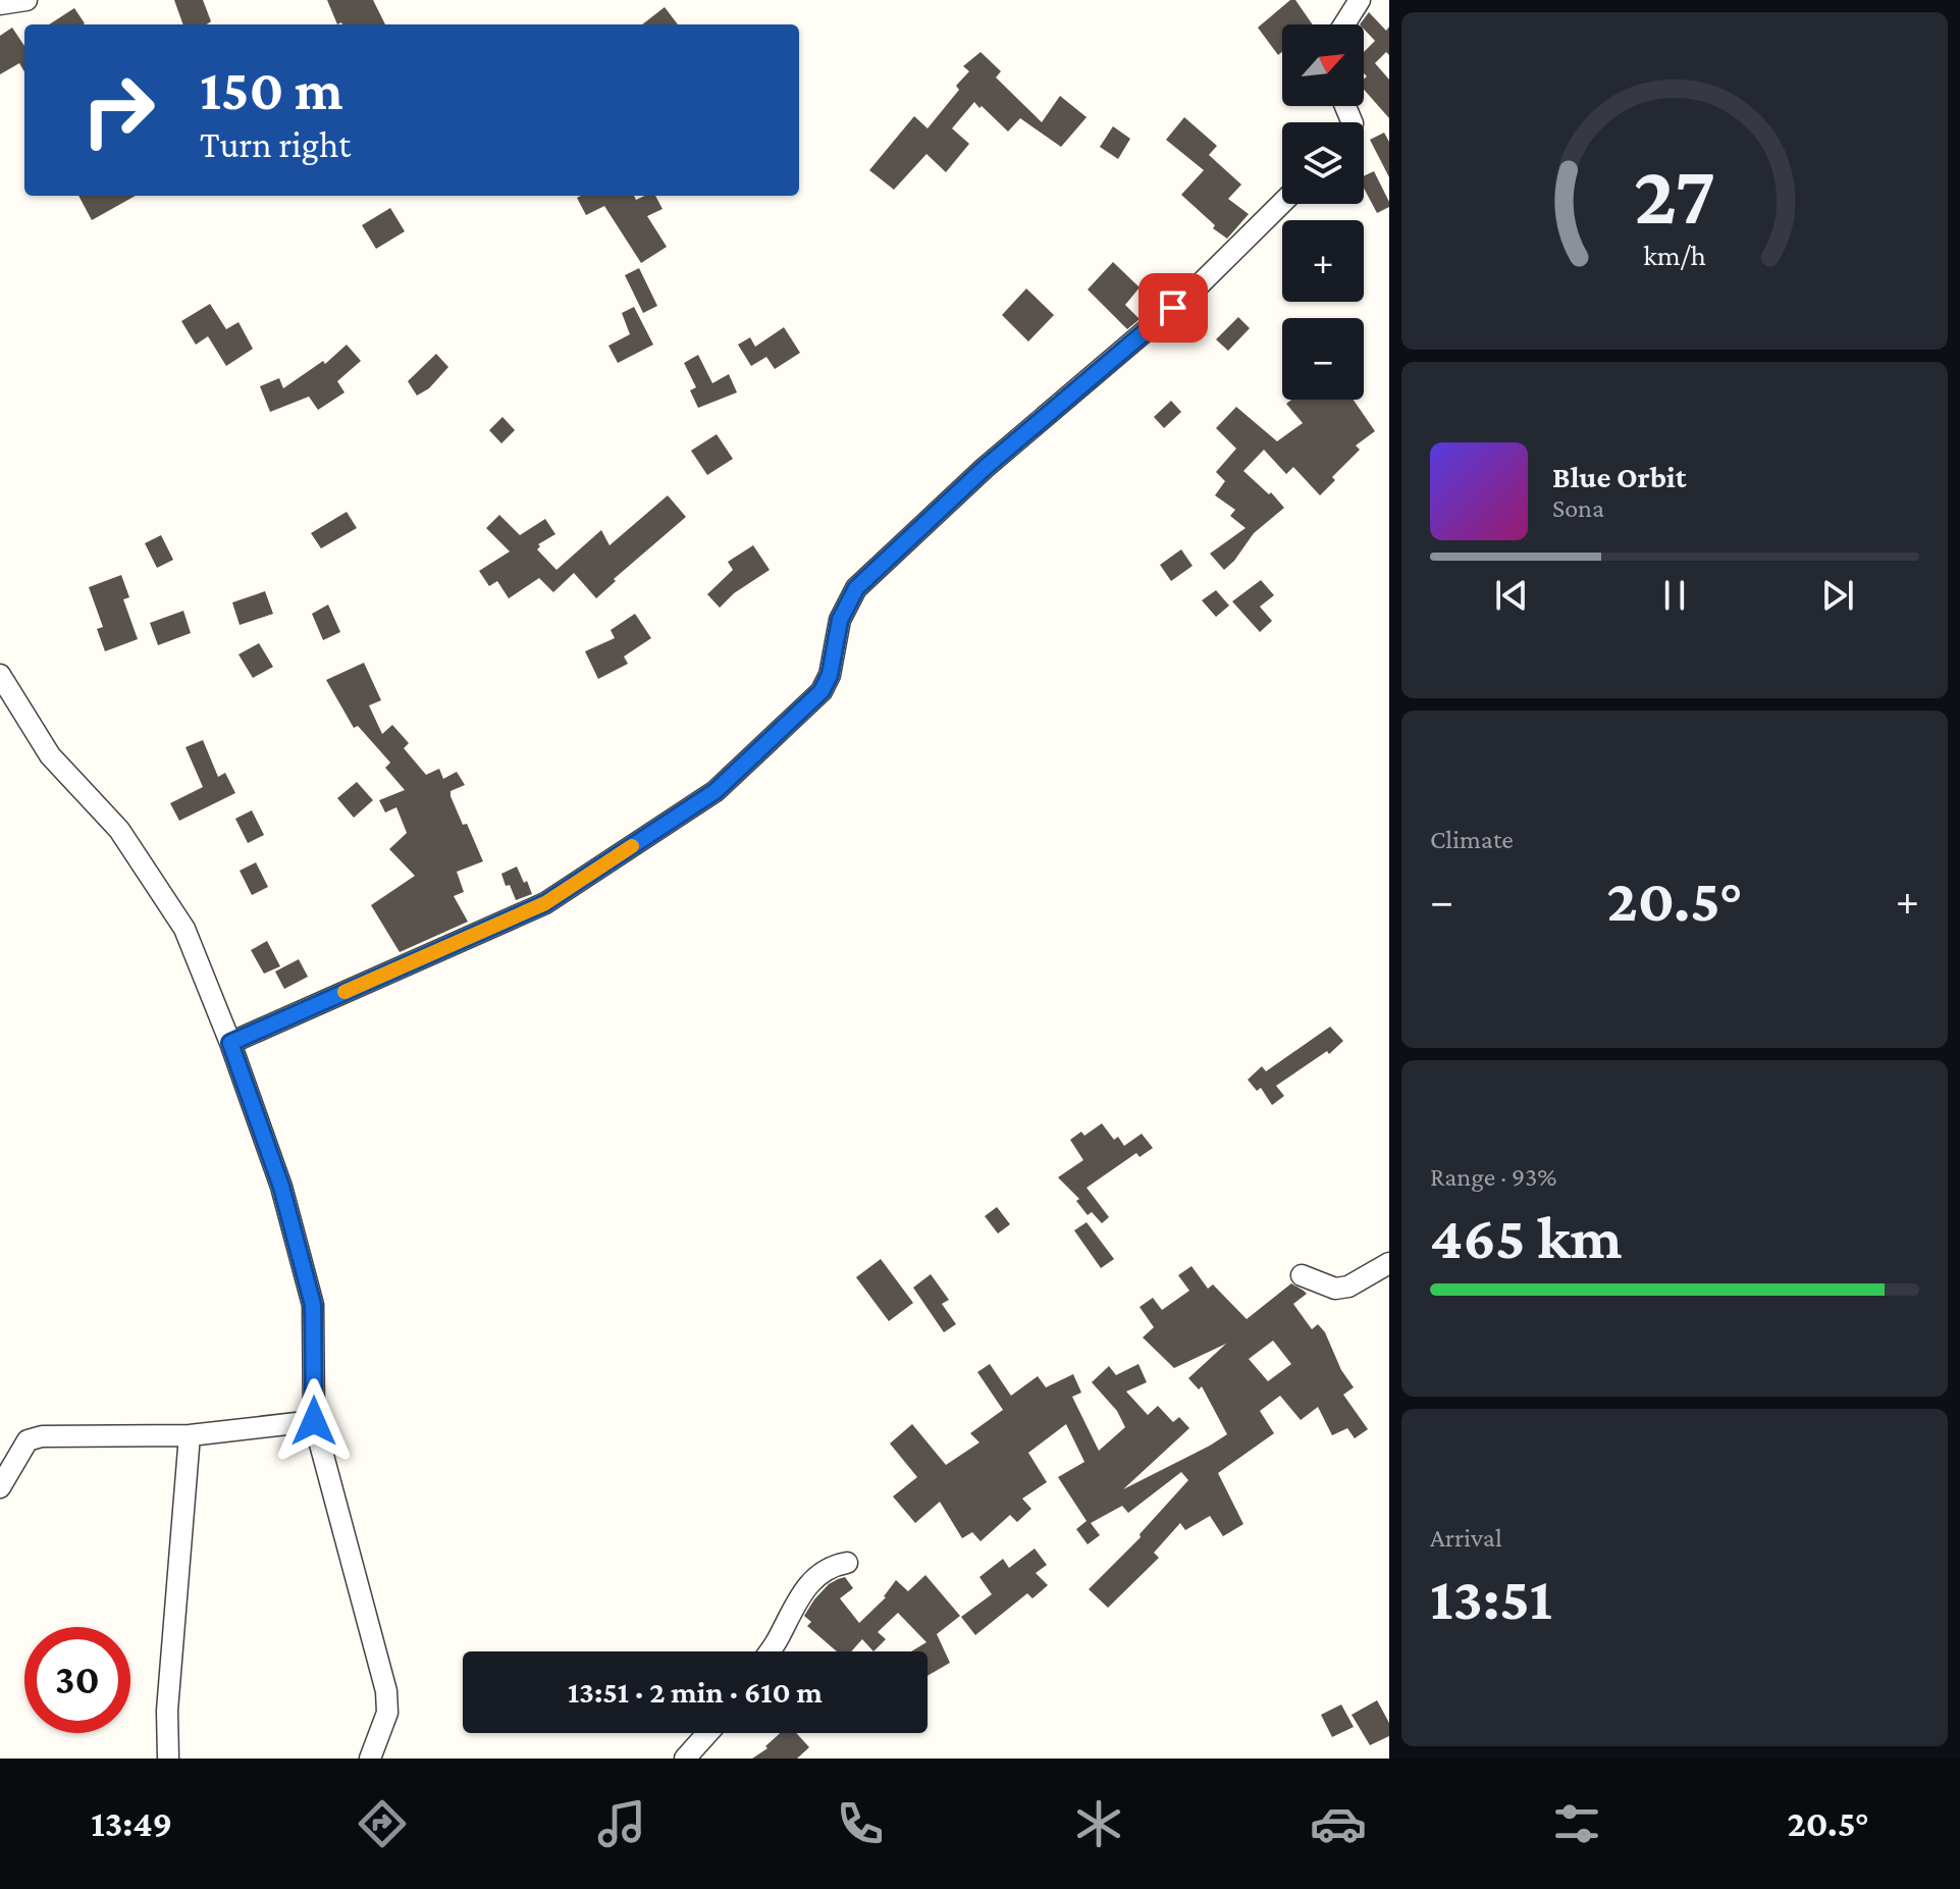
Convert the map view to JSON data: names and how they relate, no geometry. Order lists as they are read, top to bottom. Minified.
{"north":"top right","page":{"map_buttons":["+","−"],"turn":["150 m","Turn right"],"song":["Blue Orbit","Sona"],"tile":["Climate",["Range · 93%","465 km"],["Arrival","13:51"]],"heat":["−","20.5°","+"],"limit":"30","trip":"13:51 · 2 min · 610 m","tabs":["13:49","20.5°"],"gauge":["27","km/h"]}}
